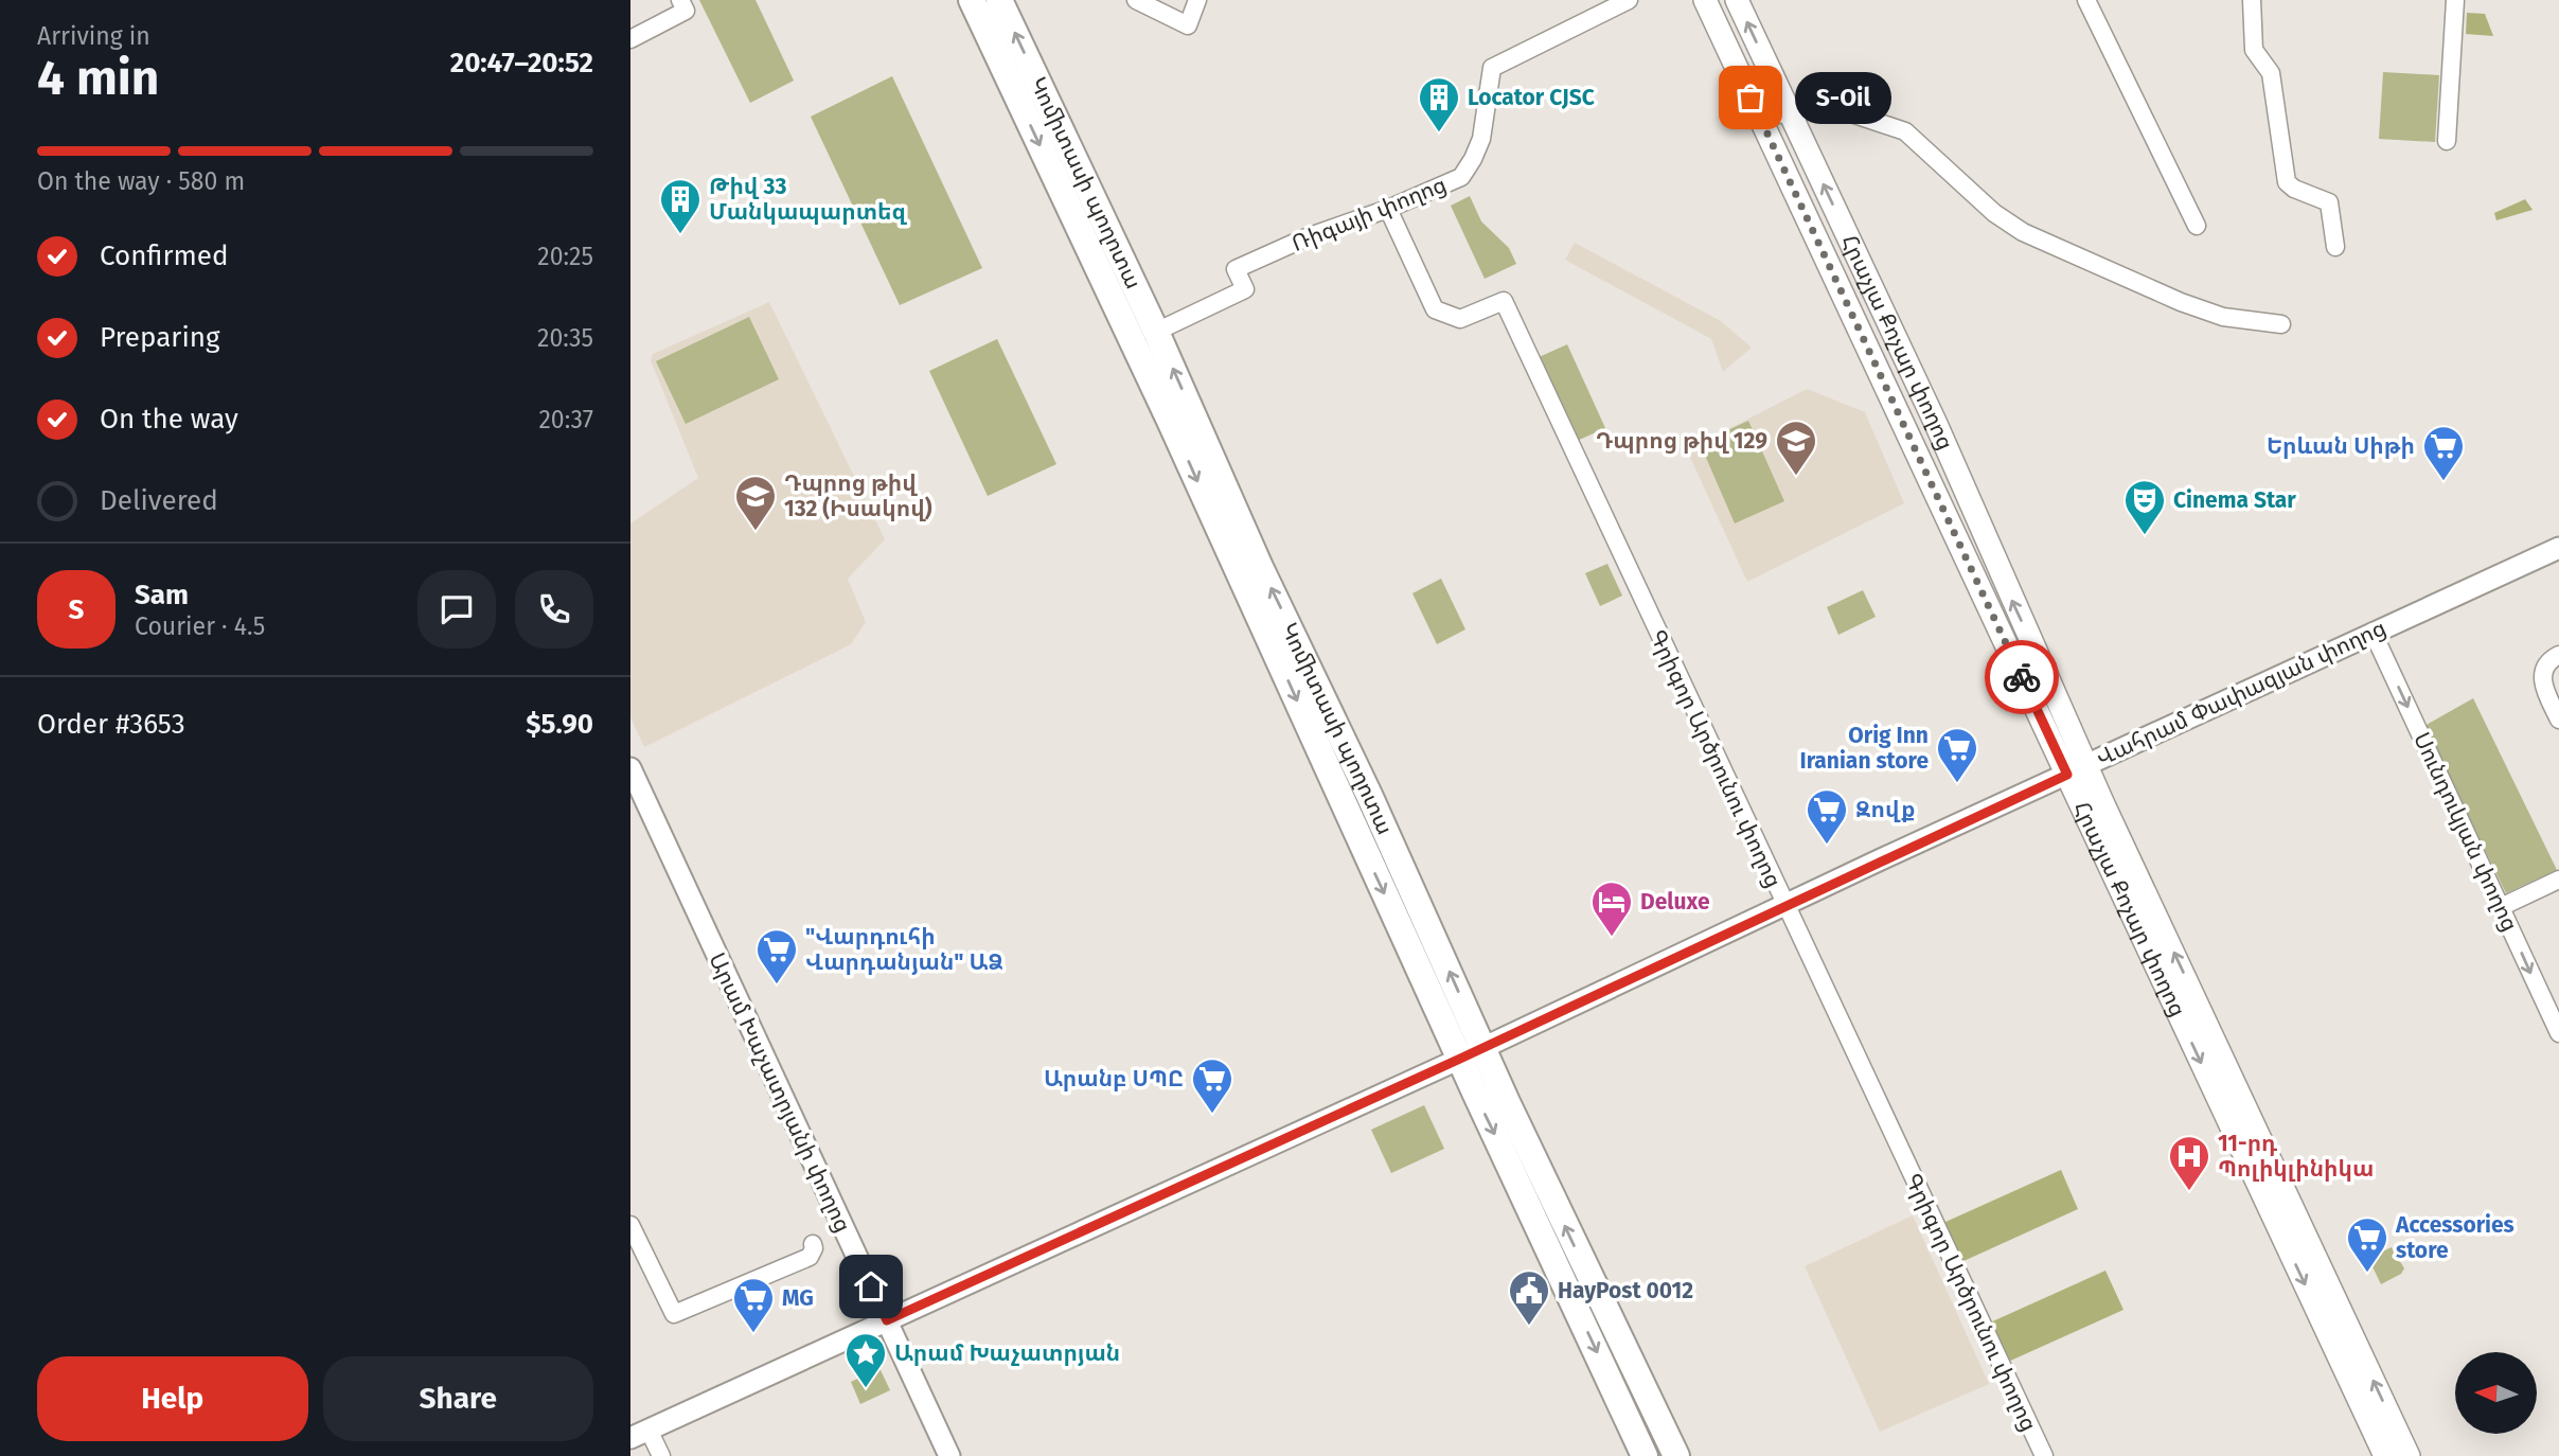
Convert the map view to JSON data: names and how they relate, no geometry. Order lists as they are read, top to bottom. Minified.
{"streets":{"main road":["Կոմիտասի պողոտա","Հրաչյա Քոչար փողոց"],"street":["Ռիգայի փողոց","Վահրամ Փափազյան փողոց","Գրիգոր Արծրունու փողոց","Սունդուկյան փողոց","Արամ Խաչատրյանի փողոց"]},"crossings":[["Կոմիտասի պողոտա","Ռիգայի փողոց"],["Կոմիտասի պողոտա","Վահրամ Փափազյան փողոց"],["Ռիգայի փողոց","Գրիգոր Արծրունու փողոց"],["Հրաչյա Քոչար փողոց","Վահրամ Փափազյան փողոց"],["Վահրամ Փափազյան փողոց","Գրիգոր Արծրունու փողոց"],["Վահրամ Փափազյան փողոց","Սունդուկյան փողոց"],["Վահրամ Փափազյան փողոց","Արամ Խաչատրյանի փողոց"]],"one_way":["Սունդուկյան փողոց"],"places":{"other":["S-Oil"],"building":["Locator CJSC","Թիվ 33 Մանկապարտեզ"],"school or university":["Դպրոց թիվ 129","Դպրոց թիվ 132 (Իսակով)"],"supermarket":["Երևան Սիթի","Orig Inn Iranian store","Զովք","\"Վարդուհի Վարդանյան\" ԱՁ","Արանբ ՍՊԸ","Accessories store","MG"],"theatre":["Cinema Star"],"hotel":["Deluxe"],"hospital":["11-րդ Պոլիկլինիկա"],"public building":["HayPost 0012"],"place":["Արամ Խաչատրյան"]},"north":"left","page":{"heading":["4 min","Arriving in","20:47–20:52"],"panel":["Sam","Courier · 4.5","Order #3653","$5.90"],"bubble":"S-Oil","bar":"On the way · 580 m","list":[["Confirmed","20:25"],["Preparing","20:35"],["On the way","20:37"],"Delivered"],"round":"S","buttons":["Help","Share"]}}
